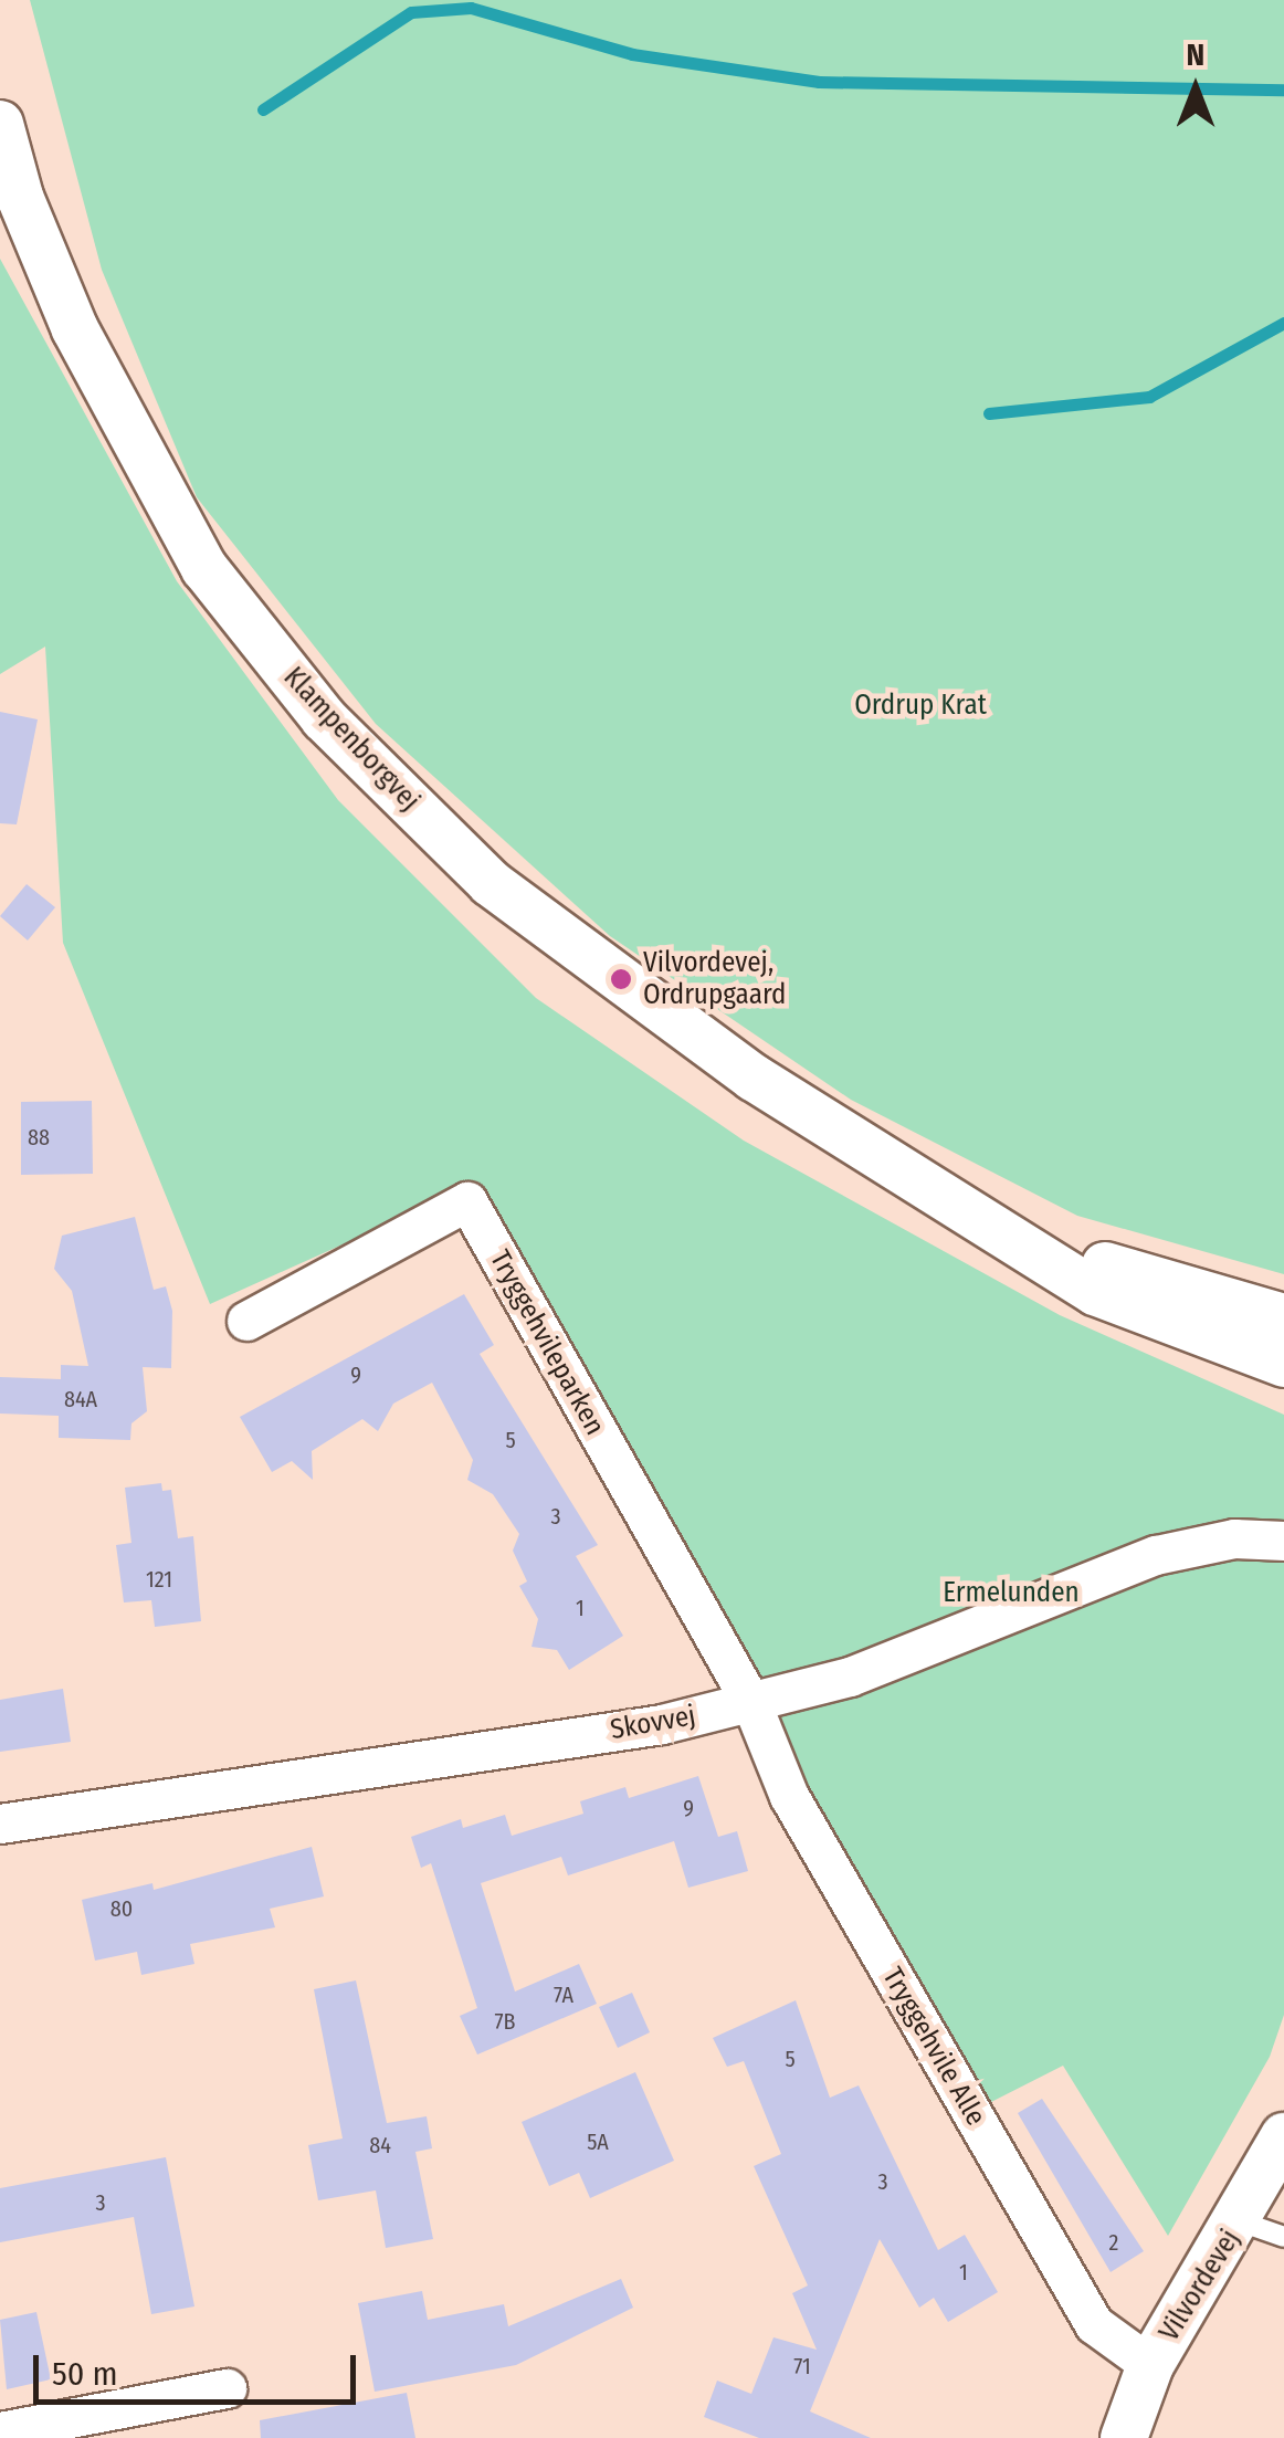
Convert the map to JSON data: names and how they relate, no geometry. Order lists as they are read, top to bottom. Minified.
{"streets":{"street":["Klampenborgvej","Tryggehvileparken","Skovvej","Tryggehvile Alle","Vilvordevej"]},"crossings":[["Tryggehvileparken","Skovvej"],["Tryggehvileparken","Tryggehvile Alle"],["Skovvej","Tryggehvile Alle"],["Tryggehvile Alle","Vilvordevej"]],"parks":["Ordrup Krat","Ermelunden"],"places":["Vilvordevej, Ordrupgaard"],"house_numbers":["88","9","84A","5","3","121","1","9","80","7A","7B","5","5A","84","3","3","2","1","71"],"scale_bar":"50 m","north":"top"}
